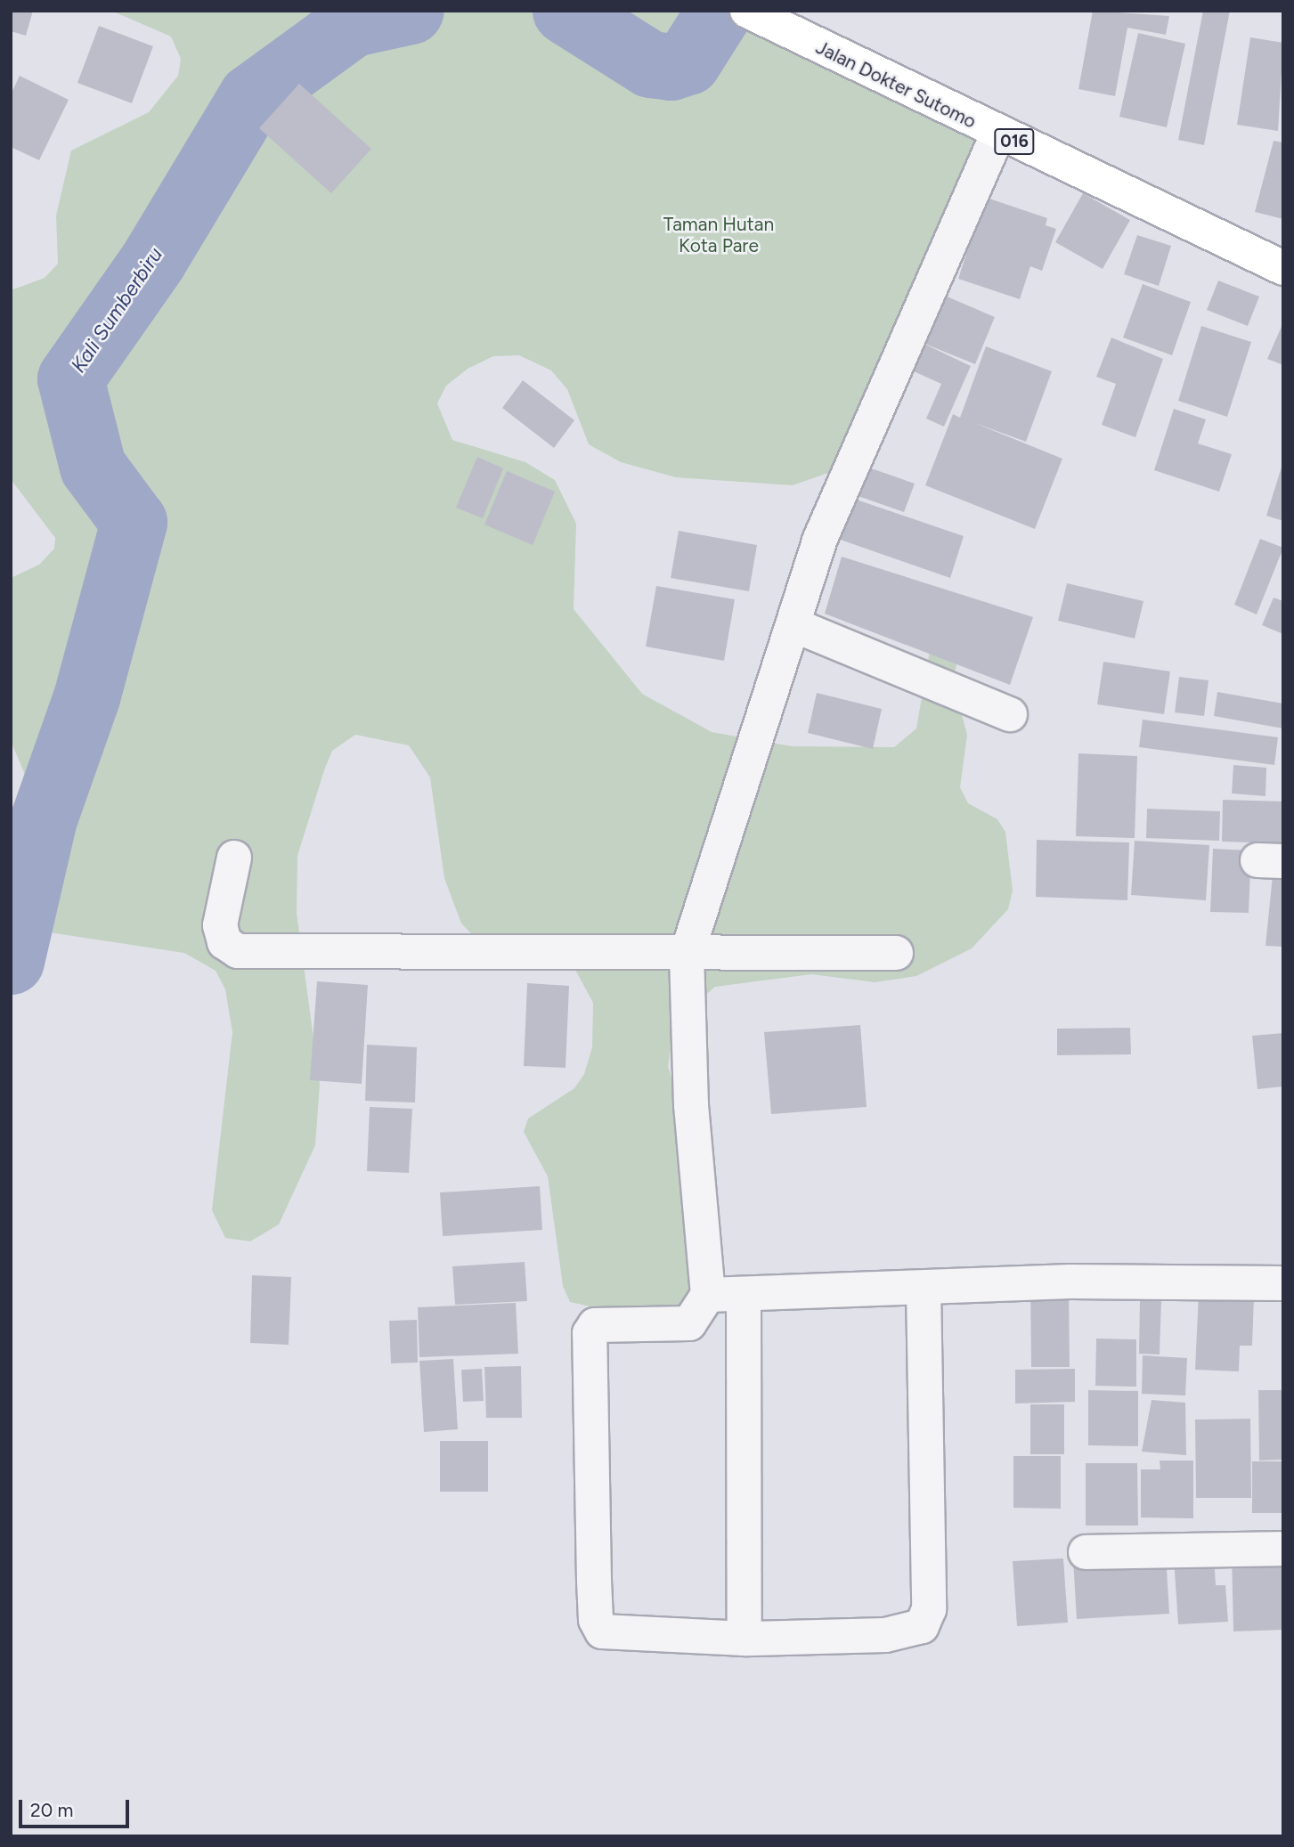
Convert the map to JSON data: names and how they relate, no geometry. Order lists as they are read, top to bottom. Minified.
{"streets":{"main road":["Jalan Dokter Sutomo","016"]},"water":["Kali Sumberbiru"],"parks":["Taman Hutan Kota Pare"],"scale_bar":"20 m"}
